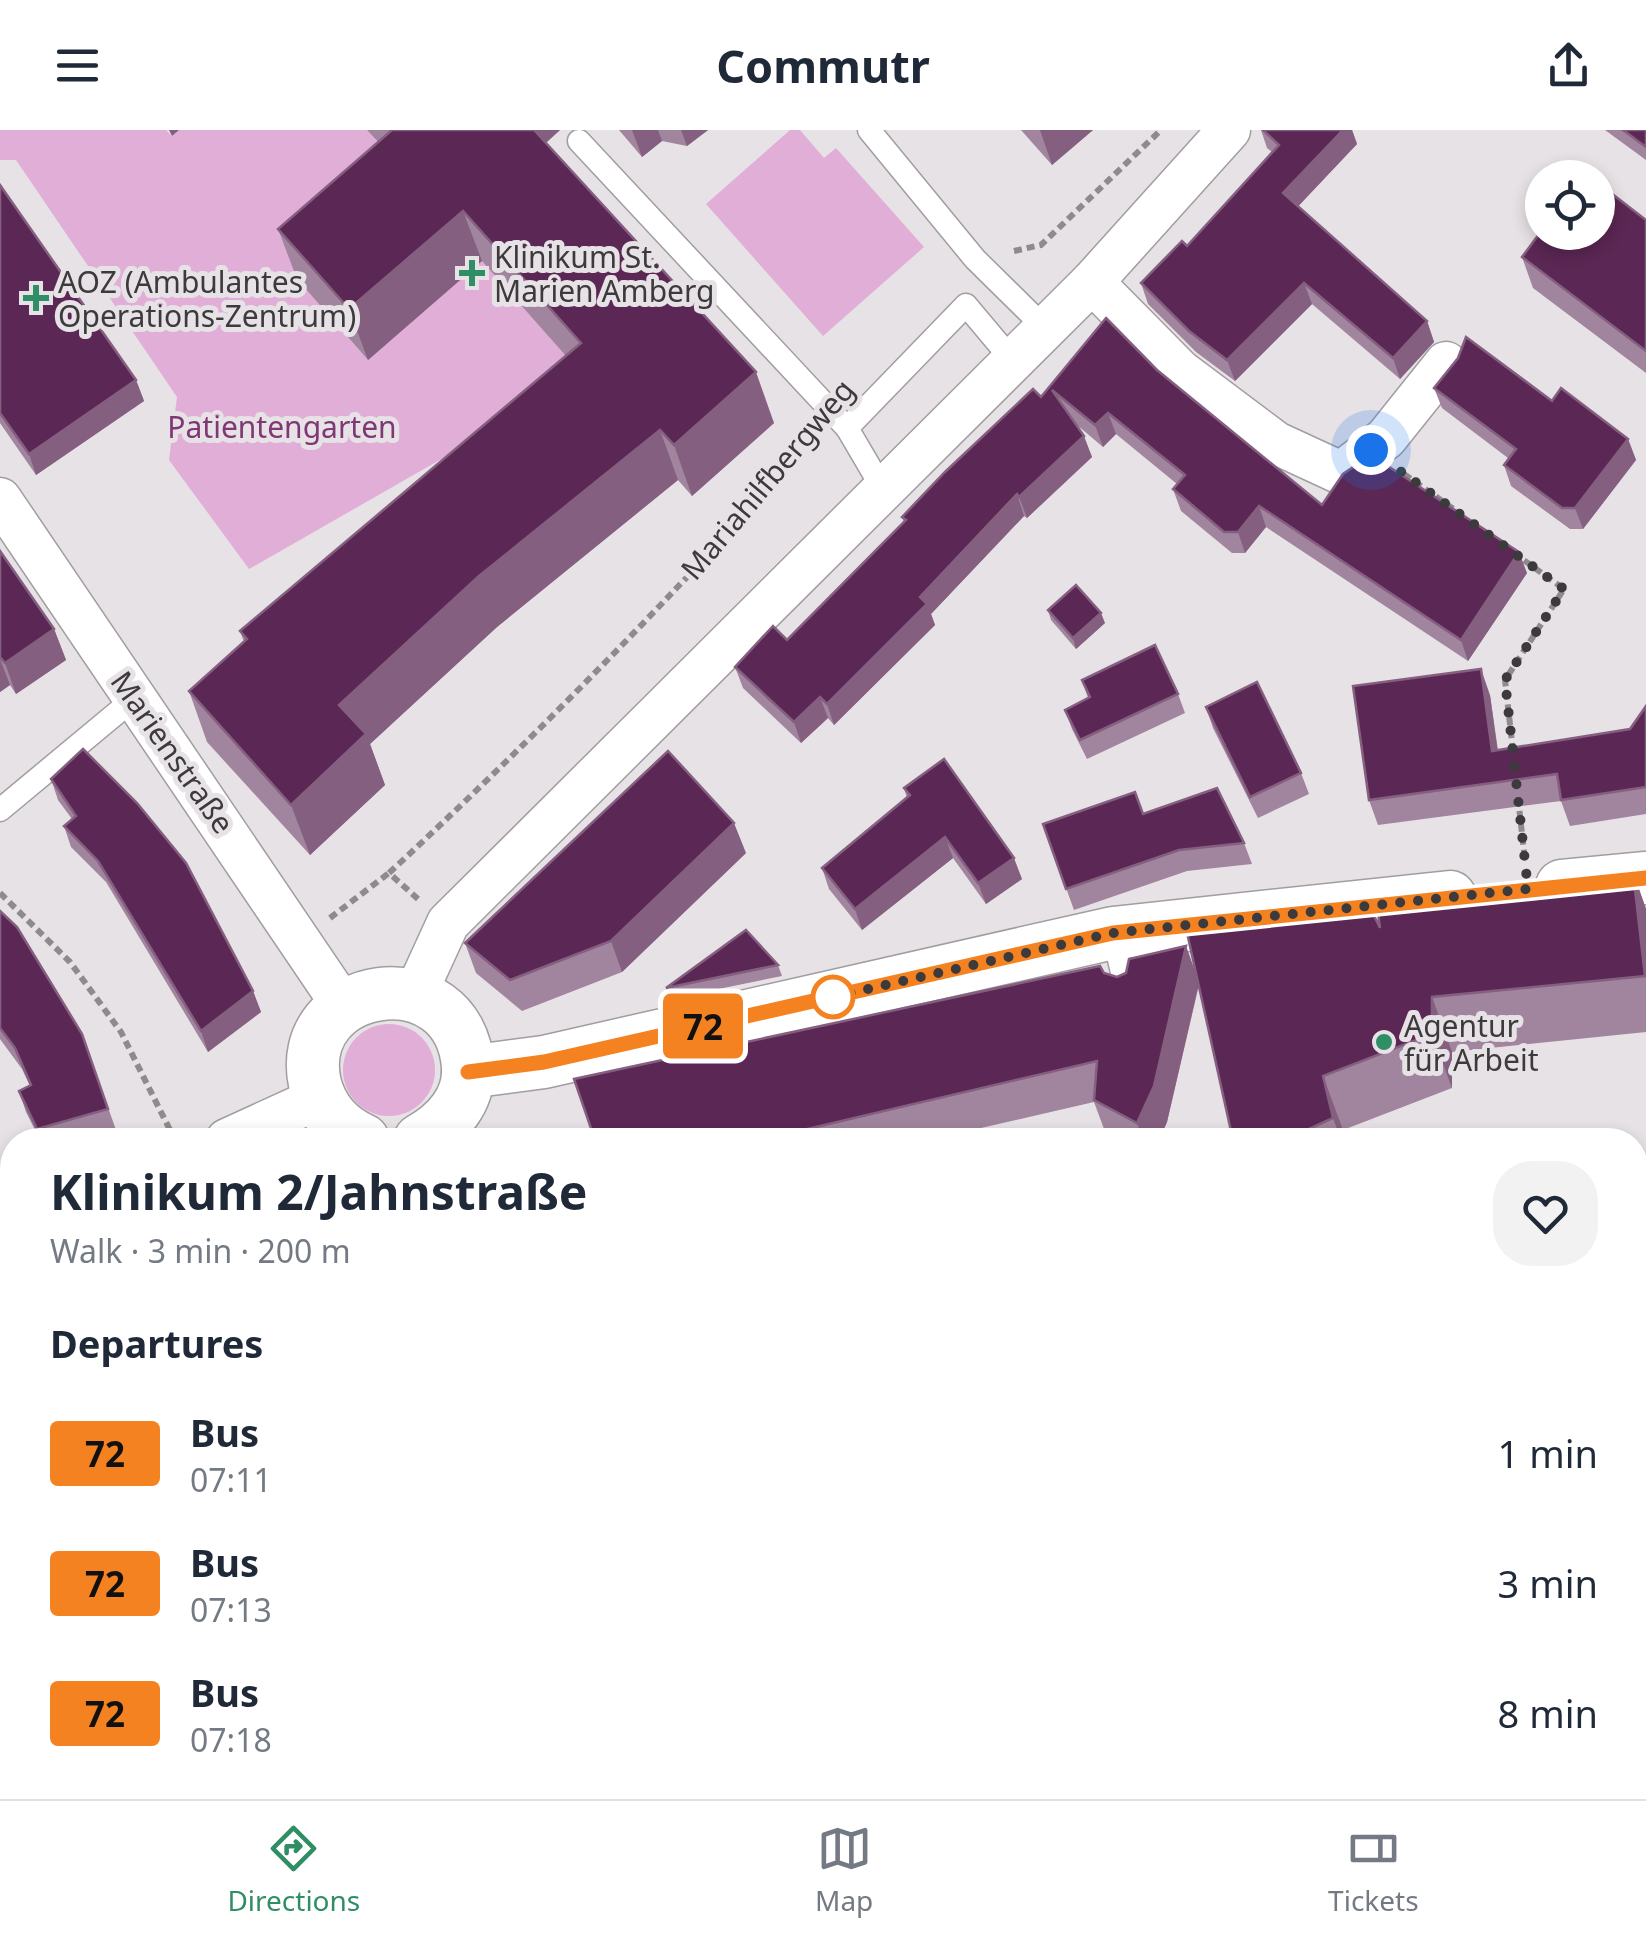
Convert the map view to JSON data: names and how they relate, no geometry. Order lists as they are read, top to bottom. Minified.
{"streets":{"street":["Marienstraße"],"path":["Mariahilfbergweg"]},"parks":["Patientengarten"],"places":{"health":["Klinikum St. Marien Amberg","AOZ (Ambulantes Operations-Zentrum)"],"other":["Agentur für Arbeit"]},"lines":["bus line 72"],"page":{"header":"Commutr","on_map":"72","heading":[["Klinikum 2/Jahnstraße","Walk · 3 min · 200 m"],"Departures"],"list":[{"mark":"72","name":"Bus","note":"07:11","value":"1 min"},{"mark":"72","name":"Bus","note":"07:13","value":"3 min"},{"mark":"72","name":"Bus","note":"07:18","value":"8 min"}],"tabs":["Directions","Map","Tickets"]}}
